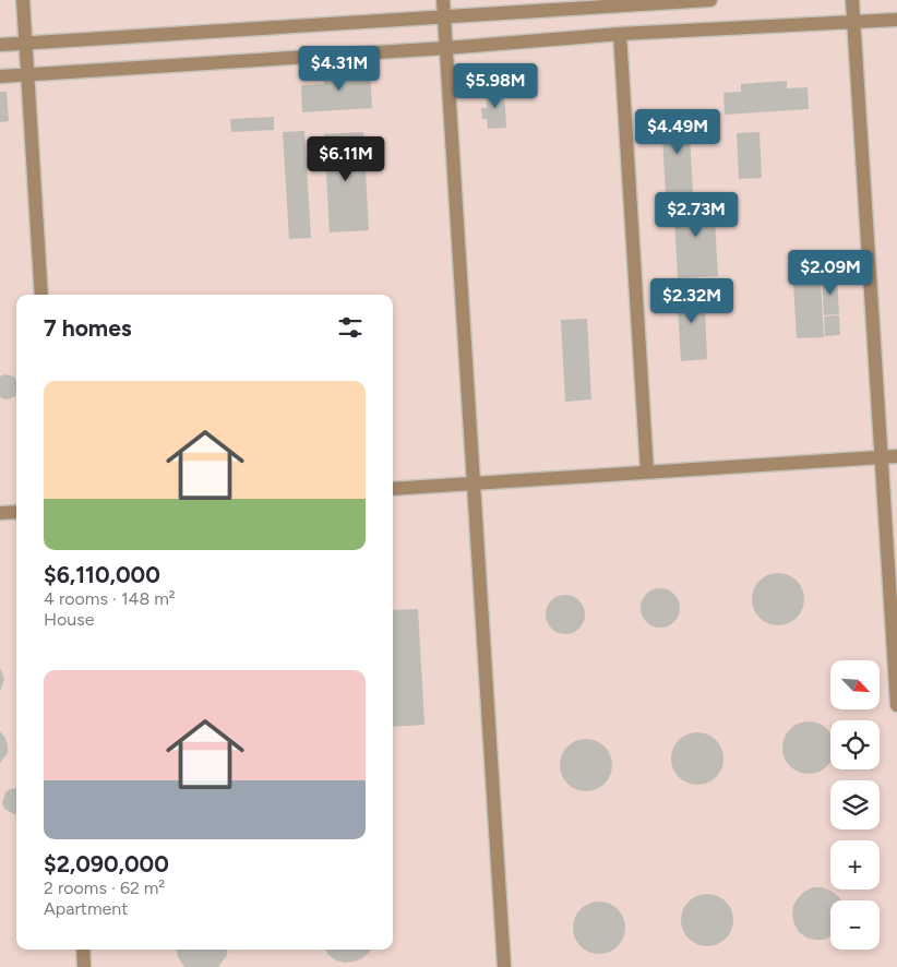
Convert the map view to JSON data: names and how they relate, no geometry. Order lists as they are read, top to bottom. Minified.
{"north":"bottom right","page":{"price":["$4.31M","$5.98M","$4.49M","$6.11M","$2.73M","$2.09M","$2.32M"],"heading":"7 homes","list":[{"name":"$6,110,000","note":"4 rooms · 148 m² · House"},{"name":"$2,090,000","note":"2 rooms · 62 m² · Apartment"}],"map_buttons":["+","−"]}}
